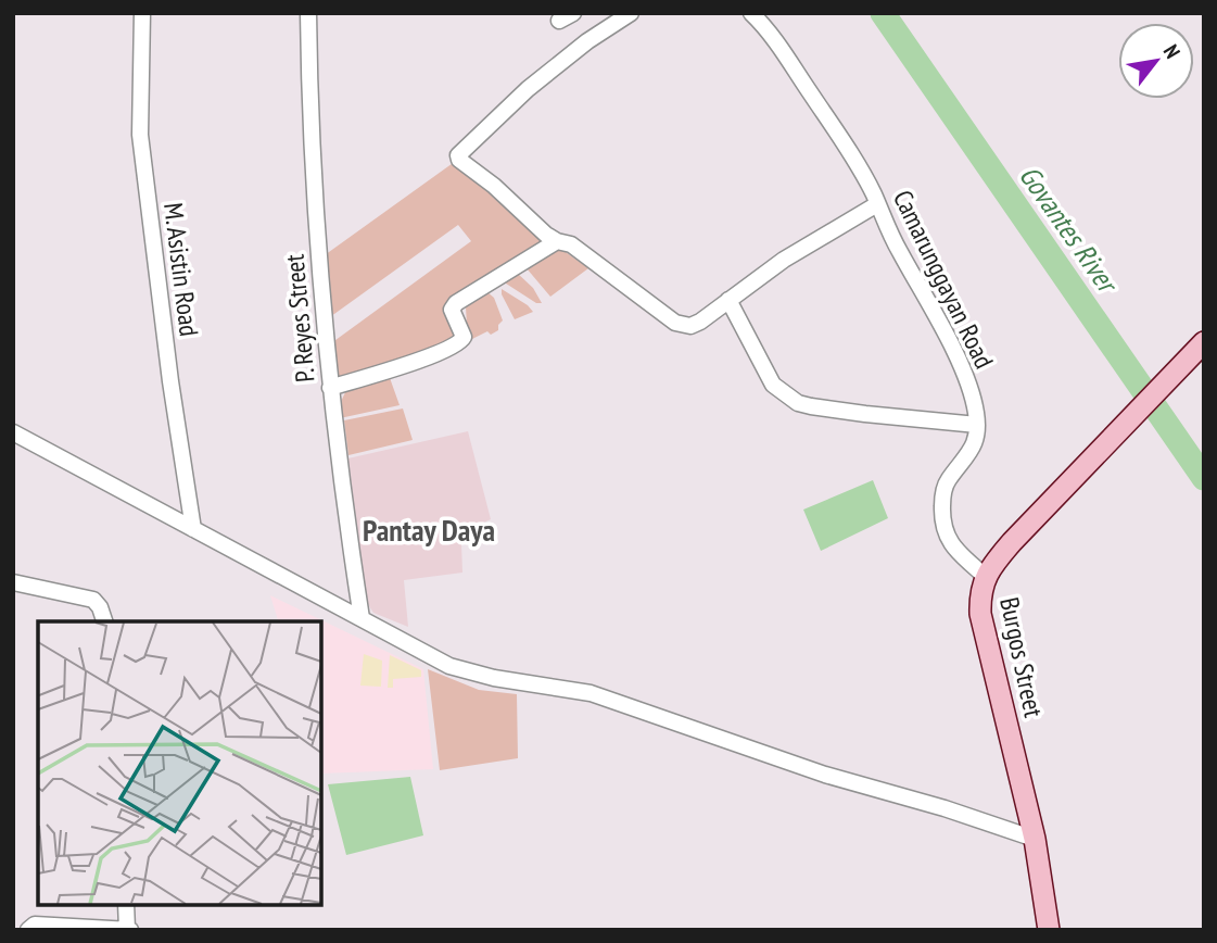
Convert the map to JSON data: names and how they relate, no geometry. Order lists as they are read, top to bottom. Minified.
{"streets":{"main road":["Burgos Street"],"street":["M. Asistin Road","Camarunggayan Road","P. Reyes Street"]},"districts":["Pantay Daya"],"water":["Govantes River"],"north":"top right"}
